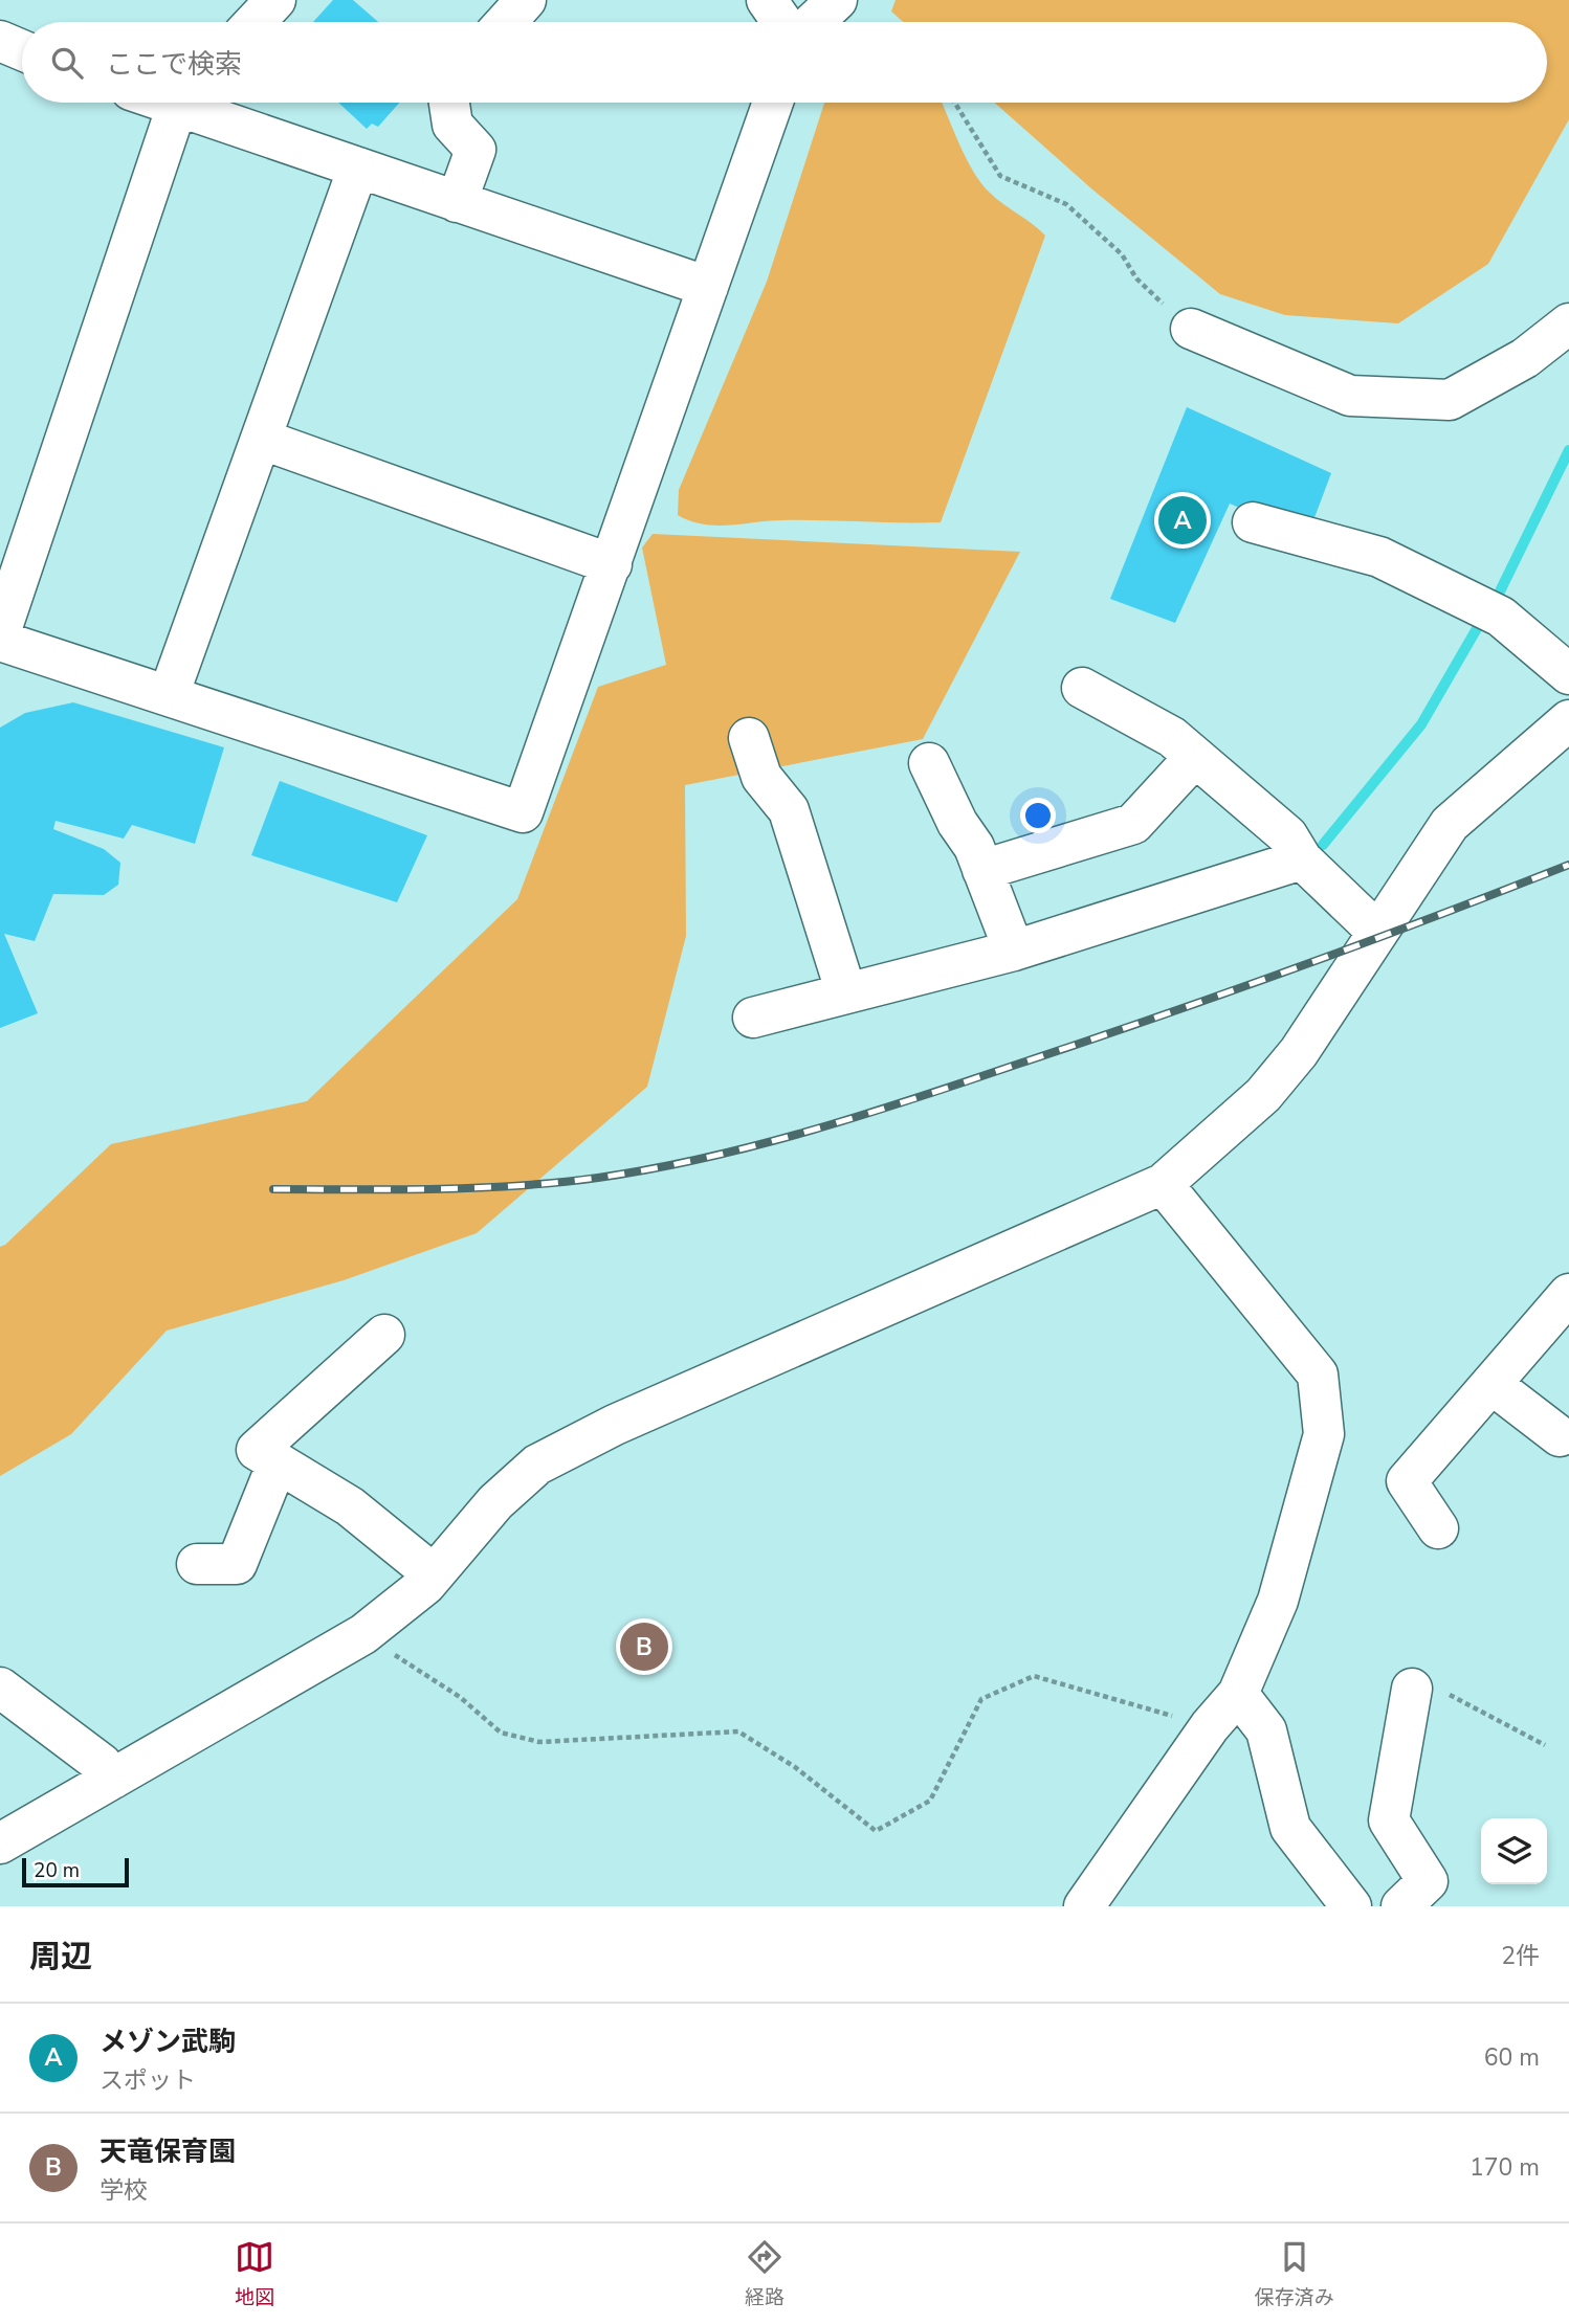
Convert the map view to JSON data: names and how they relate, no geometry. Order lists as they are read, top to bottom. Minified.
{"scale_bar":"20 m","page":{"search":"ここで検索","pins":["A","B"],"scale":"20 m","heading":["周辺","2件"],"list":[{"mark":"A","name":"メゾン武駒","note":"スポット","value":"60 m"},{"mark":"B","name":"天竜保育園","note":"学校","value":"170 m"}],"nav":["地図","経路","保存済み"]}}
